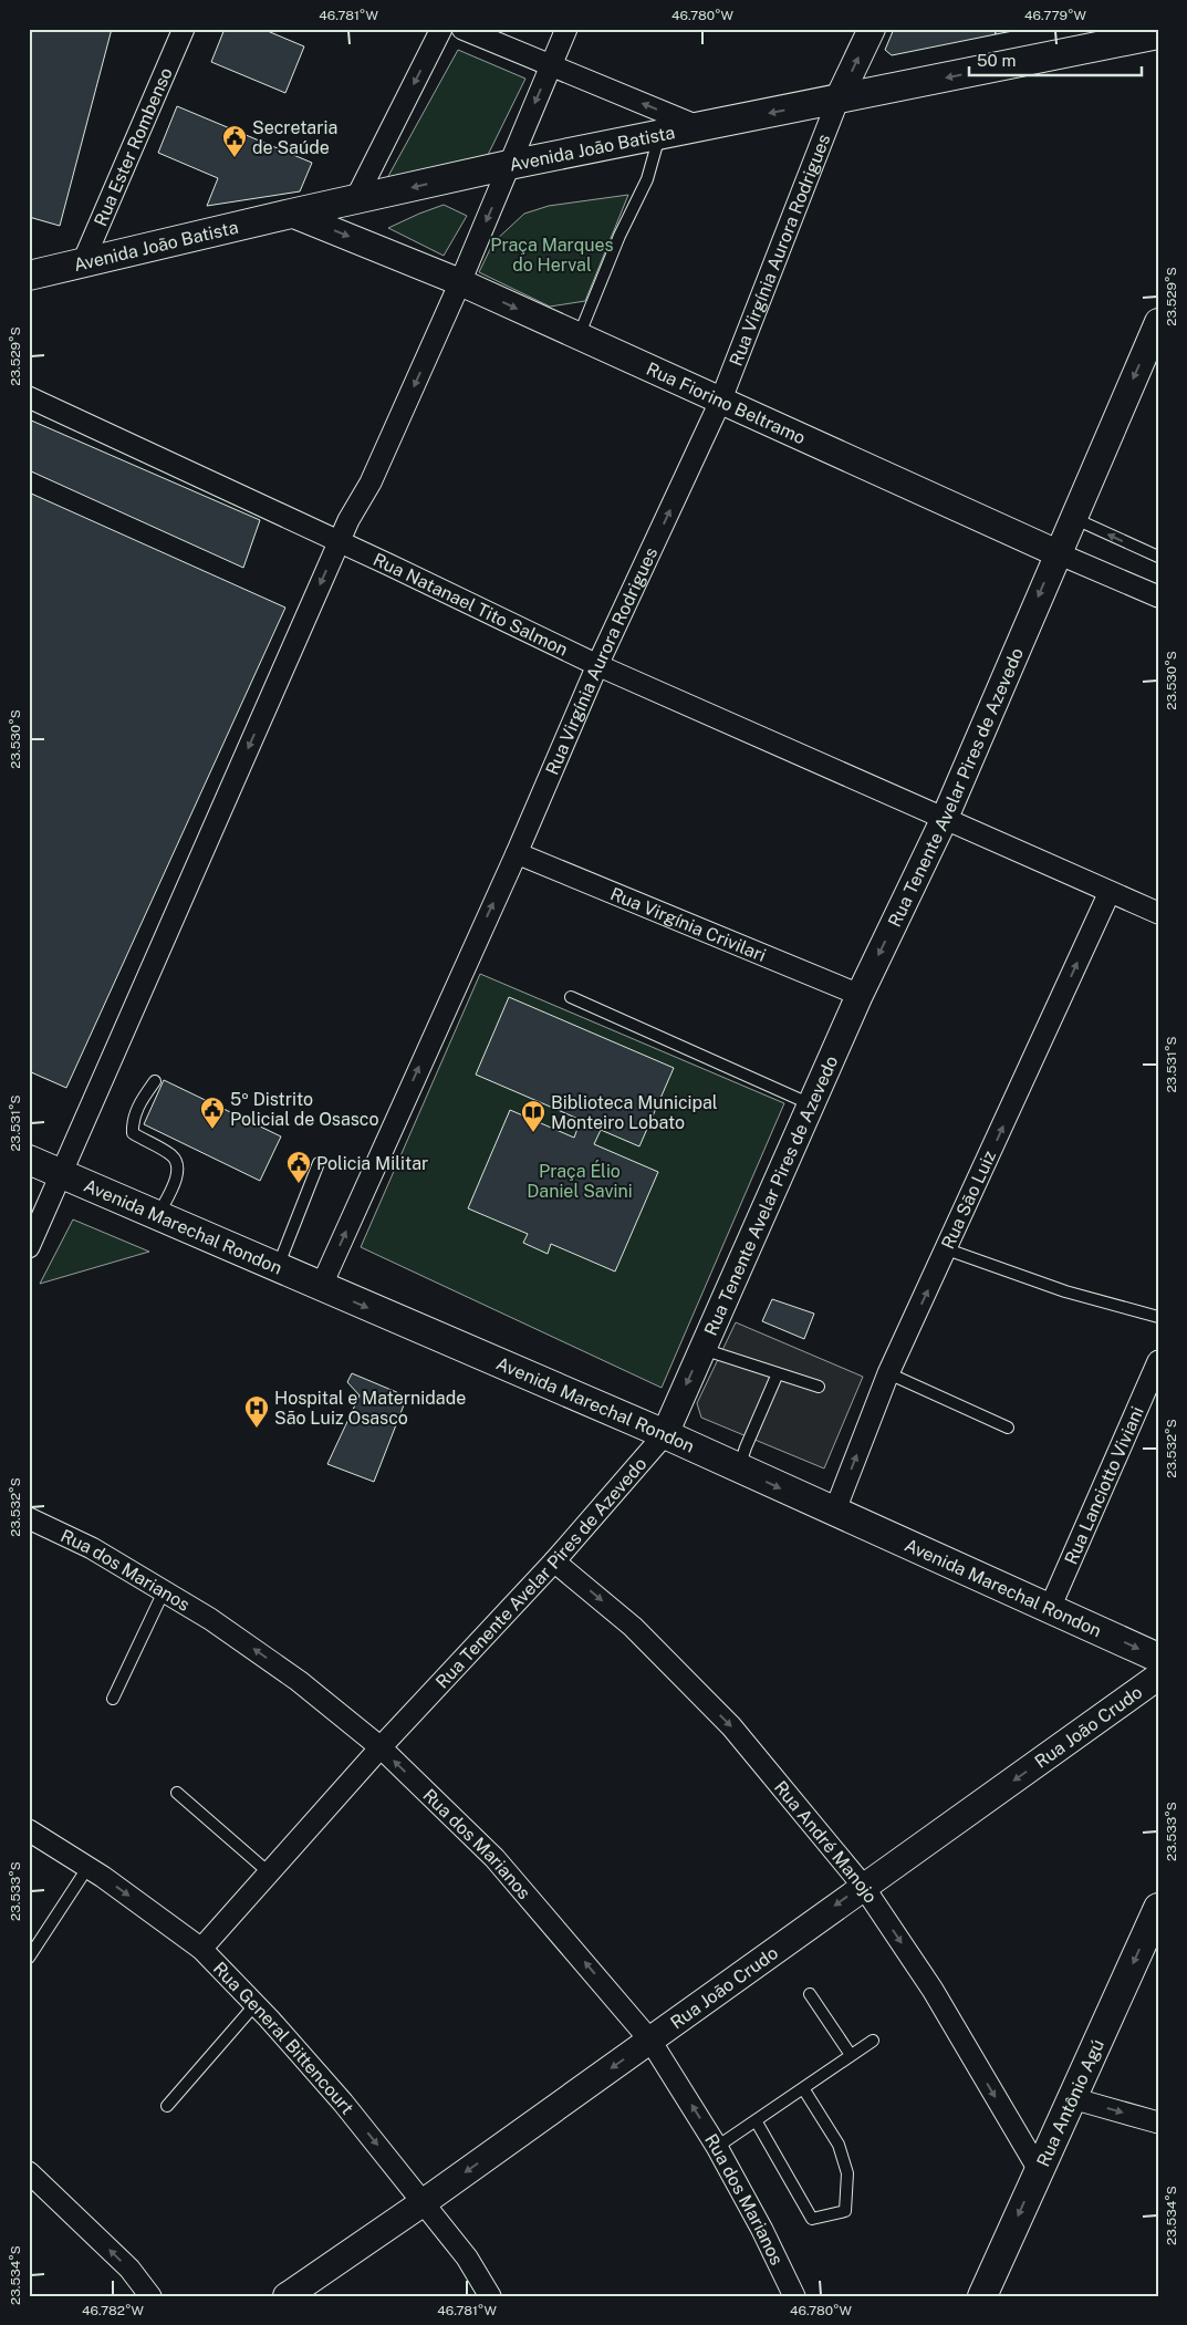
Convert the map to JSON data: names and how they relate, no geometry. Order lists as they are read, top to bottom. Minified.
{"streets":{"main road":["Avenida João Batista","Avenida Marechal Rondon","Rua Antônio Agú"],"street":["Rua Ester Rombenso","Rua Virgínia Aurora Rodrigues","Rua Fiorino Beltramo","Rua Natanael Tito Salmon","Rua Tenente Avelar Pires de Azevedo","Rua Virgínia Crivilari","Rua São Luiz","Rua Lanciotto Viviani","Rua dos Marianos","Rua João Crudo","Rua André Manojo","Rua General Bittencourt"]},"crossings":[["Rua Ester Rombenso","Avenida João Batista"],["Avenida João Batista","Rua Virgínia Aurora Rodrigues"],["Avenida João Batista","Rua Fiorino Beltramo"],["Rua Virgínia Aurora Rodrigues","Rua Fiorino Beltramo"],["Rua Virgínia Aurora Rodrigues","Rua Natanael Tito Salmon"],["Rua Virgínia Aurora Rodrigues","Rua Virgínia Crivilari"],["Rua Virgínia Aurora Rodrigues","Avenida Marechal Rondon"],["Rua Fiorino Beltramo","Rua Tenente Avelar Pires de Azevedo"],["Rua Natanael Tito Salmon","Rua Tenente Avelar Pires de Azevedo"],["Rua Natanael Tito Salmon","Rua São Luiz"],["Rua Tenente Avelar Pires de Azevedo","Rua Virgínia Crivilari"],["Rua Tenente Avelar Pires de Azevedo","Avenida Marechal Rondon"],["Rua Tenente Avelar Pires de Azevedo","Rua dos Marianos"],["Rua Tenente Avelar Pires de Azevedo","Rua André Manojo"],["Rua Tenente Avelar Pires de Azevedo","Rua General Bittencourt"],["Rua São Luiz","Avenida Marechal Rondon"],["Avenida Marechal Rondon","Rua Lanciotto Viviani"],["Rua dos Marianos","Rua João Crudo"],["Rua João Crudo","Rua André Manojo"],["Rua João Crudo","Rua General Bittencourt"],["Rua André Manojo","Rua Antônio Agú"]],"one_way":["Avenida João Batista","Rua Virgínia Aurora Rodrigues","Rua Tenente Avelar Pires de Azevedo","Rua São Luiz","Avenida Marechal Rondon","Rua dos Marianos","Rua João Crudo","Rua André Manojo","Rua General Bittencourt","Rua Antônio Agú"],"parks":["Praça Marques do Herval","Praça Élio Daniel Savini"],"places":{"public building":["Secretaria de Saúde","5º Distrito Policial de Osasco","Policia Militar"],"library":["Biblioteca Municipal Monteiro Lobato"],"hospital":["Hospital e Maternidade São Luiz Osasco"]},"scale_bar":"50 m","coordinates":["46.781°W","46.780°W","46.779°W","23.529°S","23.530°S","23.531°S","23.532°S","23.533°S","23.534°S","46.782°W"]}
